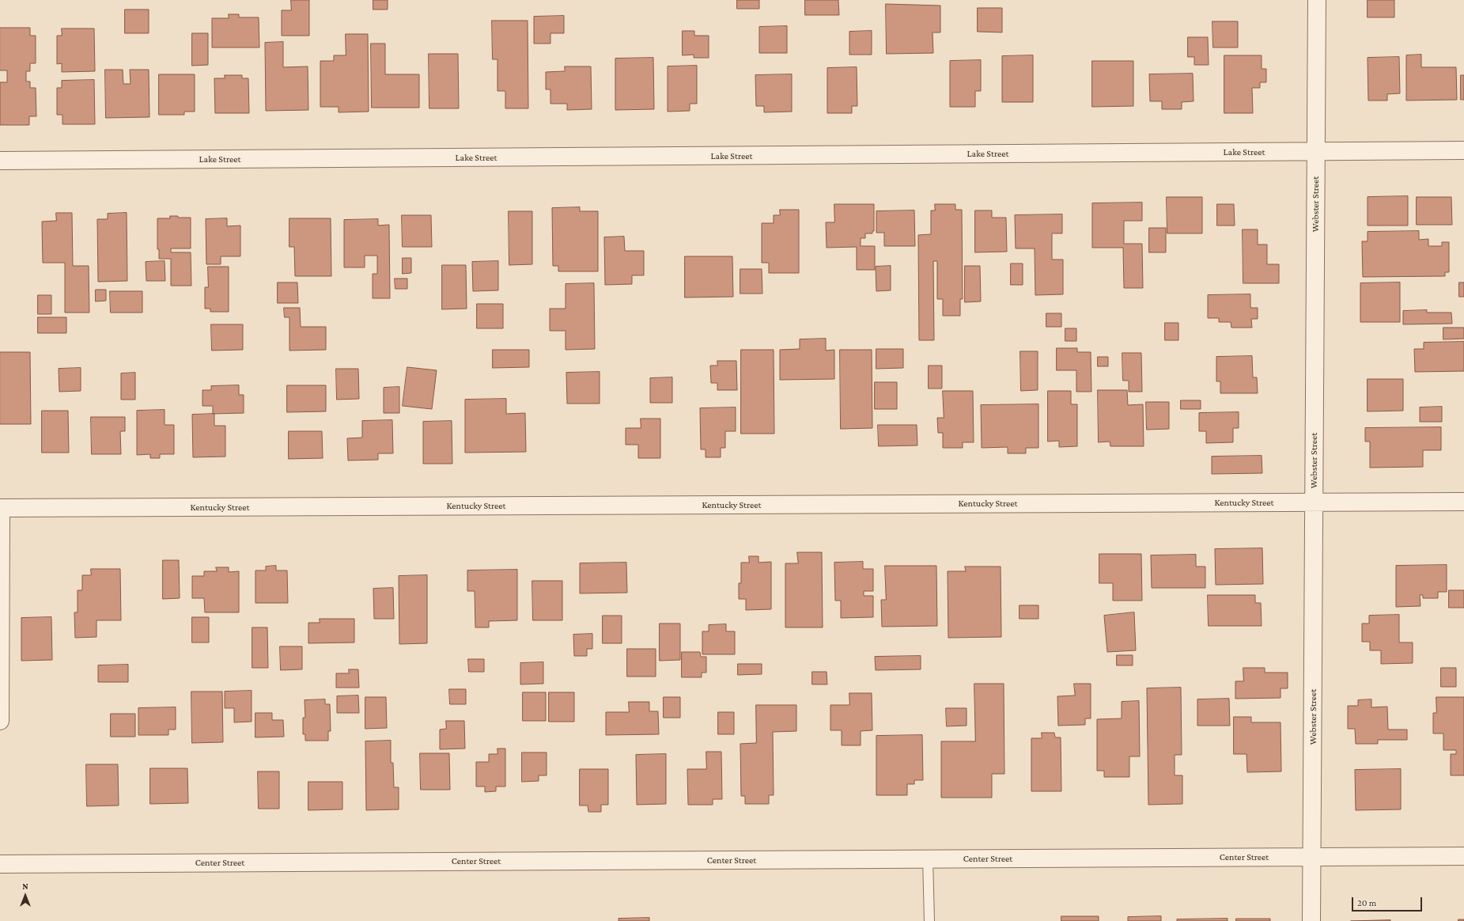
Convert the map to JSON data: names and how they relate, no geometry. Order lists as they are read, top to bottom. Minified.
{"streets":{"street":["Lake Street","Webster Street","Kentucky Street","Center Street"]},"crossings":[["Lake Street","Webster Street"],["Webster Street","Kentucky Street"],["Webster Street","Center Street"]],"scale_bar":"20 m","north":"top"}
